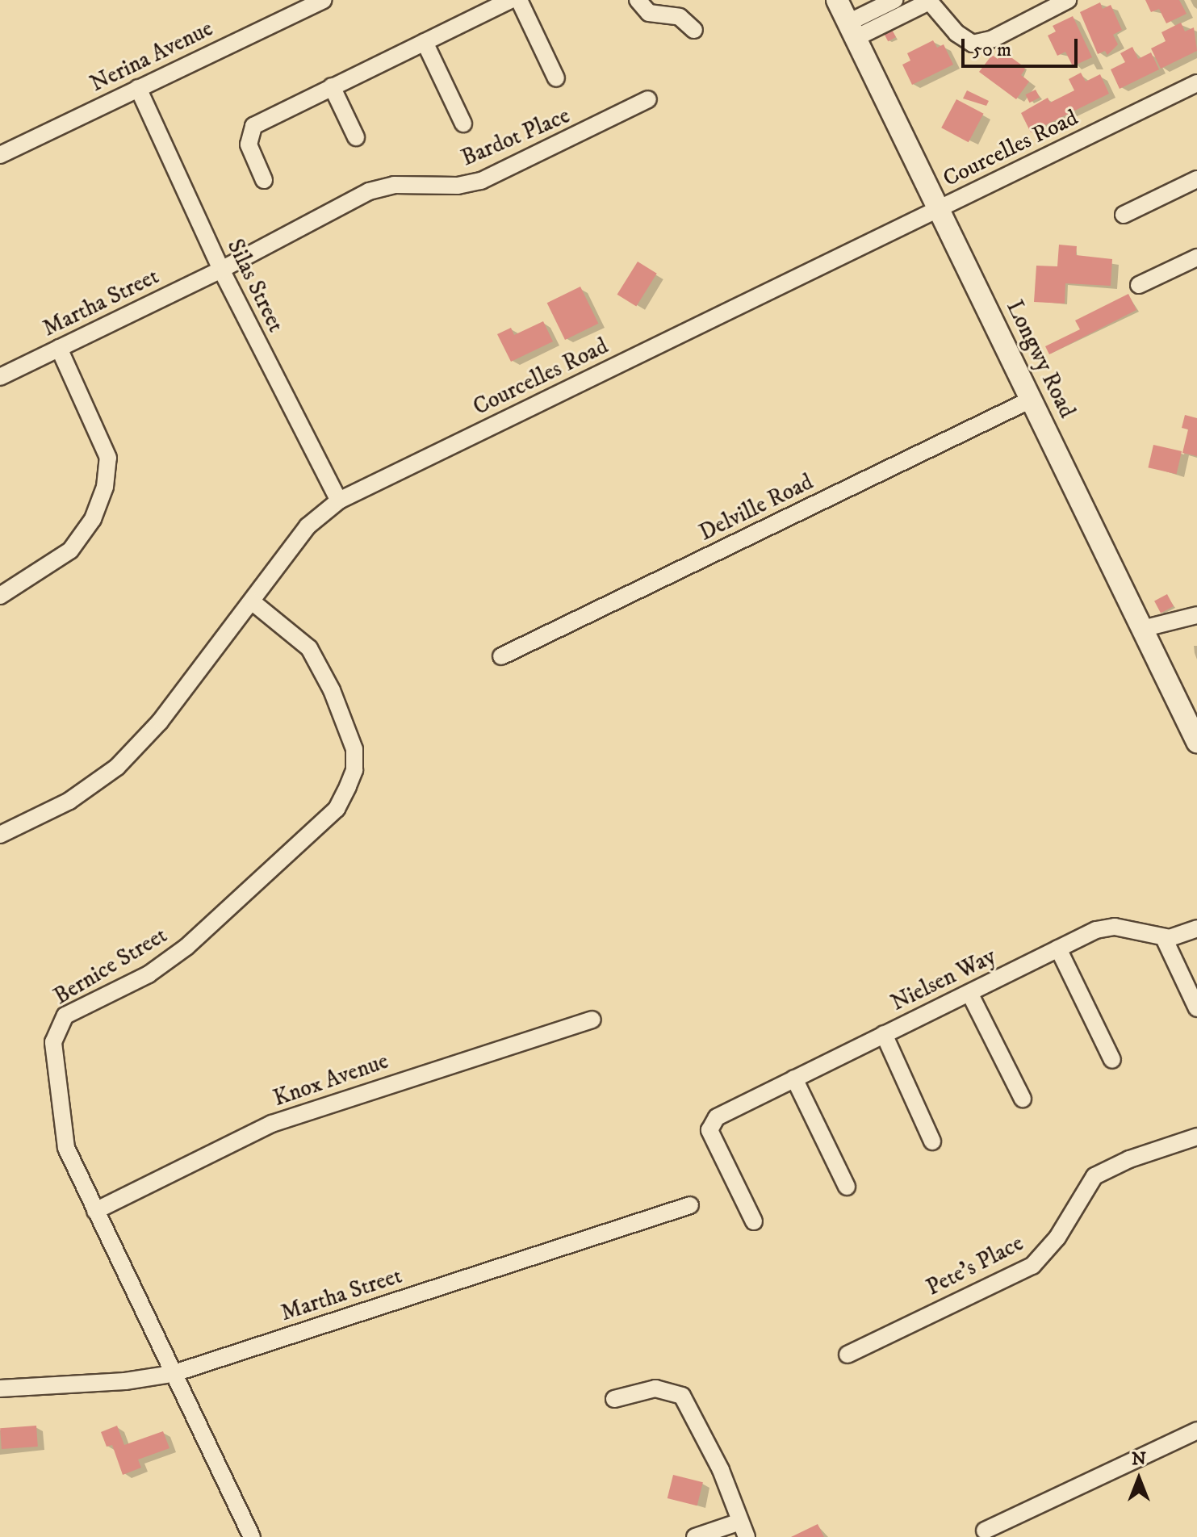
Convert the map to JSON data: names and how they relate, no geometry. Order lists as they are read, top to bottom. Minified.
{"streets":{"street":["Nerina Avenue","Bardot Place","Courcelles Road","Silas Street","Martha Street","Longwy Road","Delville Road","Bernice Street","Nielsen Way","Knox Avenue","Pete's Place"]},"crossings":[["Nerina Avenue","Silas Street"],["Bardot Place","Silas Street"],["Bardot Place","Martha Street"],["Courcelles Road","Silas Street"],["Courcelles Road","Longwy Road"],["Courcelles Road","Bernice Street"],["Silas Street","Martha Street"],["Martha Street","Bernice Street"],["Longwy Road","Delville Road"],["Bernice Street","Knox Avenue"]],"scale_bar":"50 m","north":"top"}
